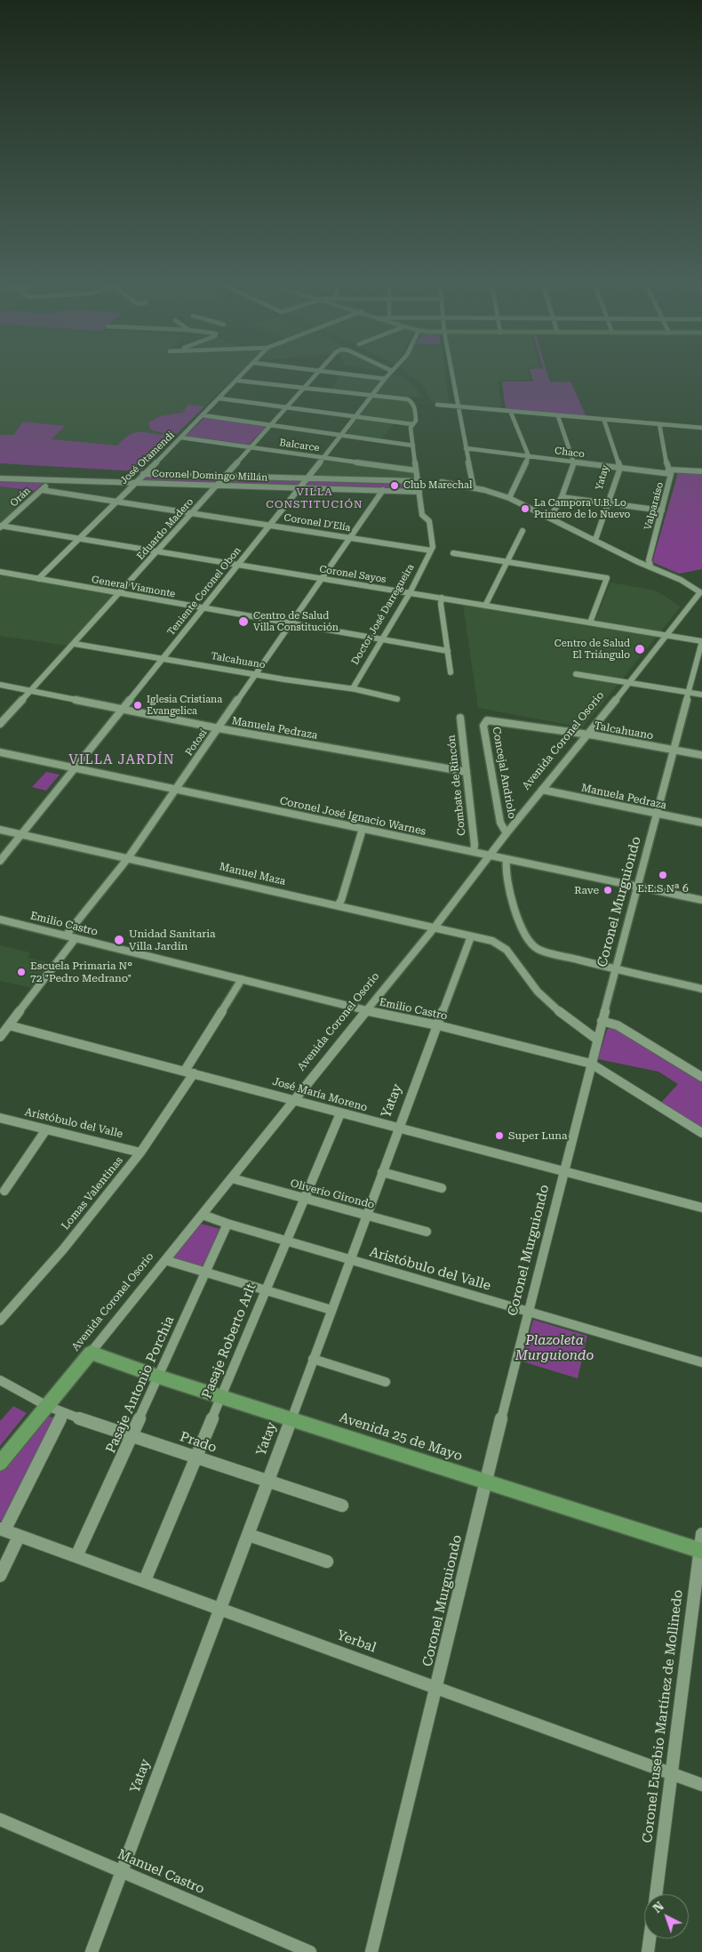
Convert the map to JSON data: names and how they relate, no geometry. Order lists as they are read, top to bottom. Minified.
{"streets":{"main road":["Avenida Coronel Osorio","Avenida 25 de Mayo"],"street":["Balcarce","Chaco","José Otamendi","Coronel Domingo Millán","Yatay","Orán","Valparaíso","Coronel D'Elía","Eduardo Madero","Coronel Sayos","General Viamonte","Teniente Coronel Obon","Doctor José Darregueira","Talcahuano","Manuela Pedraza","Potosí","Concejal Andriolo","Combate de Rincón","Coronel José Ignacio Warnes","Manuel Maza","Coronel Murguiondo","Emilio Castro","José María Moreno","Aristóbulo del Valle","Lomas Valentinas","Oliverio Girondo","Pasaje Roberto Arlt","Pasaje Antonio Porchia","Prado","Yerbal","Coronel Eusebio Martínez de Mollinedo","Manuel Castro"]},"crossings":[["Balcarce","José Otamendi"],["Balcarce","Eduardo Madero"],["Balcarce","Teniente Coronel Obon"],["Chaco","Yatay"],["Chaco","Valparaíso"],["José Otamendi","Coronel Domingo Millán"],["José Otamendi","Coronel D'Elía"],["José Otamendi","Coronel Sayos"],["José Otamendi","General Viamonte"],["Coronel Domingo Millán","Orán"],["Coronel Domingo Millán","Eduardo Madero"],["Coronel Domingo Millán","Teniente Coronel Obon"],["Coronel Domingo Millán","Potosí"],["Yatay","Manuel Maza"],["Yatay","Emilio Castro"],["Yatay","José María Moreno"],["Yatay","Aristóbulo del Valle"],["Yatay","Oliverio Girondo"],["Yatay","Avenida 25 de Mayo"],["Yatay","Prado"],["Yatay","Yerbal"],["Yatay","Manuel Castro"],["Orán","Coronel D'Elía"],["Orán","Coronel Sayos"],["Coronel D'Elía","Eduardo Madero"],["Coronel D'Elía","Teniente Coronel Obon"],["Coronel D'Elía","Doctor José Darregueira"],["Coronel D'Elía","Potosí"],["Eduardo Madero","Coronel Sayos"],["Eduardo Madero","General Viamonte"],["Eduardo Madero","Talcahuano"],["Eduardo Madero","Manuela Pedraza"],["Coronel Sayos","Teniente Coronel Obon"],["Coronel Sayos","Doctor José Darregueira"],["Coronel Sayos","Avenida Coronel Osorio"],["Coronel Sayos","Potosí"],["Coronel Sayos","Coronel Murguiondo"],["General Viamonte","Teniente Coronel Obon"],["General Viamonte","Doctor José Darregueira"],["General Viamonte","Potosí"],["Teniente Coronel Obon","Talcahuano"],["Teniente Coronel Obon","Manuela Pedraza"],["Teniente Coronel Obon","Coronel José Ignacio Warnes"],["Teniente Coronel Obon","Manuel Maza"],["Doctor José Darregueira","Talcahuano"],["Talcahuano","Avenida Coronel Osorio"],["Talcahuano","Potosí"],["Talcahuano","Concejal Andriolo"],["Talcahuano","Coronel Murguiondo"],["Manuela Pedraza","Avenida Coronel Osorio"],["Manuela Pedraza","Potosí"],["Manuela Pedraza","Combate de Rincón"],["Manuela Pedraza","Coronel Murguiondo"],["Avenida Coronel Osorio","Concejal Andriolo"],["Avenida Coronel Osorio","Coronel José Ignacio Warnes"],["Avenida Coronel Osorio","Manuel Maza"],["Avenida Coronel Osorio","Emilio Castro"],["Avenida Coronel Osorio","José María Moreno"],["Avenida Coronel Osorio","Aristóbulo del Valle"],["Avenida Coronel Osorio","Oliverio Girondo"],["Avenida Coronel Osorio","Avenida 25 de Mayo"],["Avenida Coronel Osorio","Prado"],["Potosí","Coronel José Ignacio Warnes"],["Potosí","Manuel Maza"],["Potosí","Emilio Castro"],["Combate de Rincón","Coronel José Ignacio Warnes"],["Coronel José Ignacio Warnes","Coronel Murguiondo"],["Manuel Maza","Coronel Murguiondo"],["Coronel Murguiondo","Emilio Castro"],["Coronel Murguiondo","José María Moreno"],["Coronel Murguiondo","Aristóbulo del Valle"],["Coronel Murguiondo","Avenida 25 de Mayo"],["Coronel Murguiondo","Yerbal"],["Emilio Castro","Lomas Valentinas"],["José María Moreno","Lomas Valentinas"],["José María Moreno","Pasaje Roberto Arlt"],["Aristóbulo del Valle","Lomas Valentinas"],["Aristóbulo del Valle","Pasaje Roberto Arlt"],["Aristóbulo del Valle","Pasaje Antonio Porchia"],["Oliverio Girondo","Pasaje Roberto Arlt"],["Pasaje Roberto Arlt","Avenida 25 de Mayo"],["Pasaje Roberto Arlt","Prado"],["Pasaje Roberto Arlt","Yerbal"],["Pasaje Antonio Porchia","Avenida 25 de Mayo"],["Pasaje Antonio Porchia","Prado"],["Pasaje Antonio Porchia","Yerbal"],["Avenida 25 de Mayo","Coronel Eusebio Martínez de Mollinedo"],["Yerbal","Coronel Eusebio Martínez de Mollinedo"]],"districts":["VILLA CONSTITUCIÓN","VILLA JARDÍN"],"parks":["Plazoleta Murguiondo"],"places":["Club Marechal","La Campora U.B. Lo Primero de lo Nuevo","Centro de Salud Villa Constitución","Centro de Salud El Triángulo","Iglesia Cristiana Evangelica","E.E.S Nª 6","Rave","Unidad Sanitaria Villa Jardín","Escuela Primaria N° 72 \"Pedro Medrano\"","Super Luna"],"north":"top left"}
